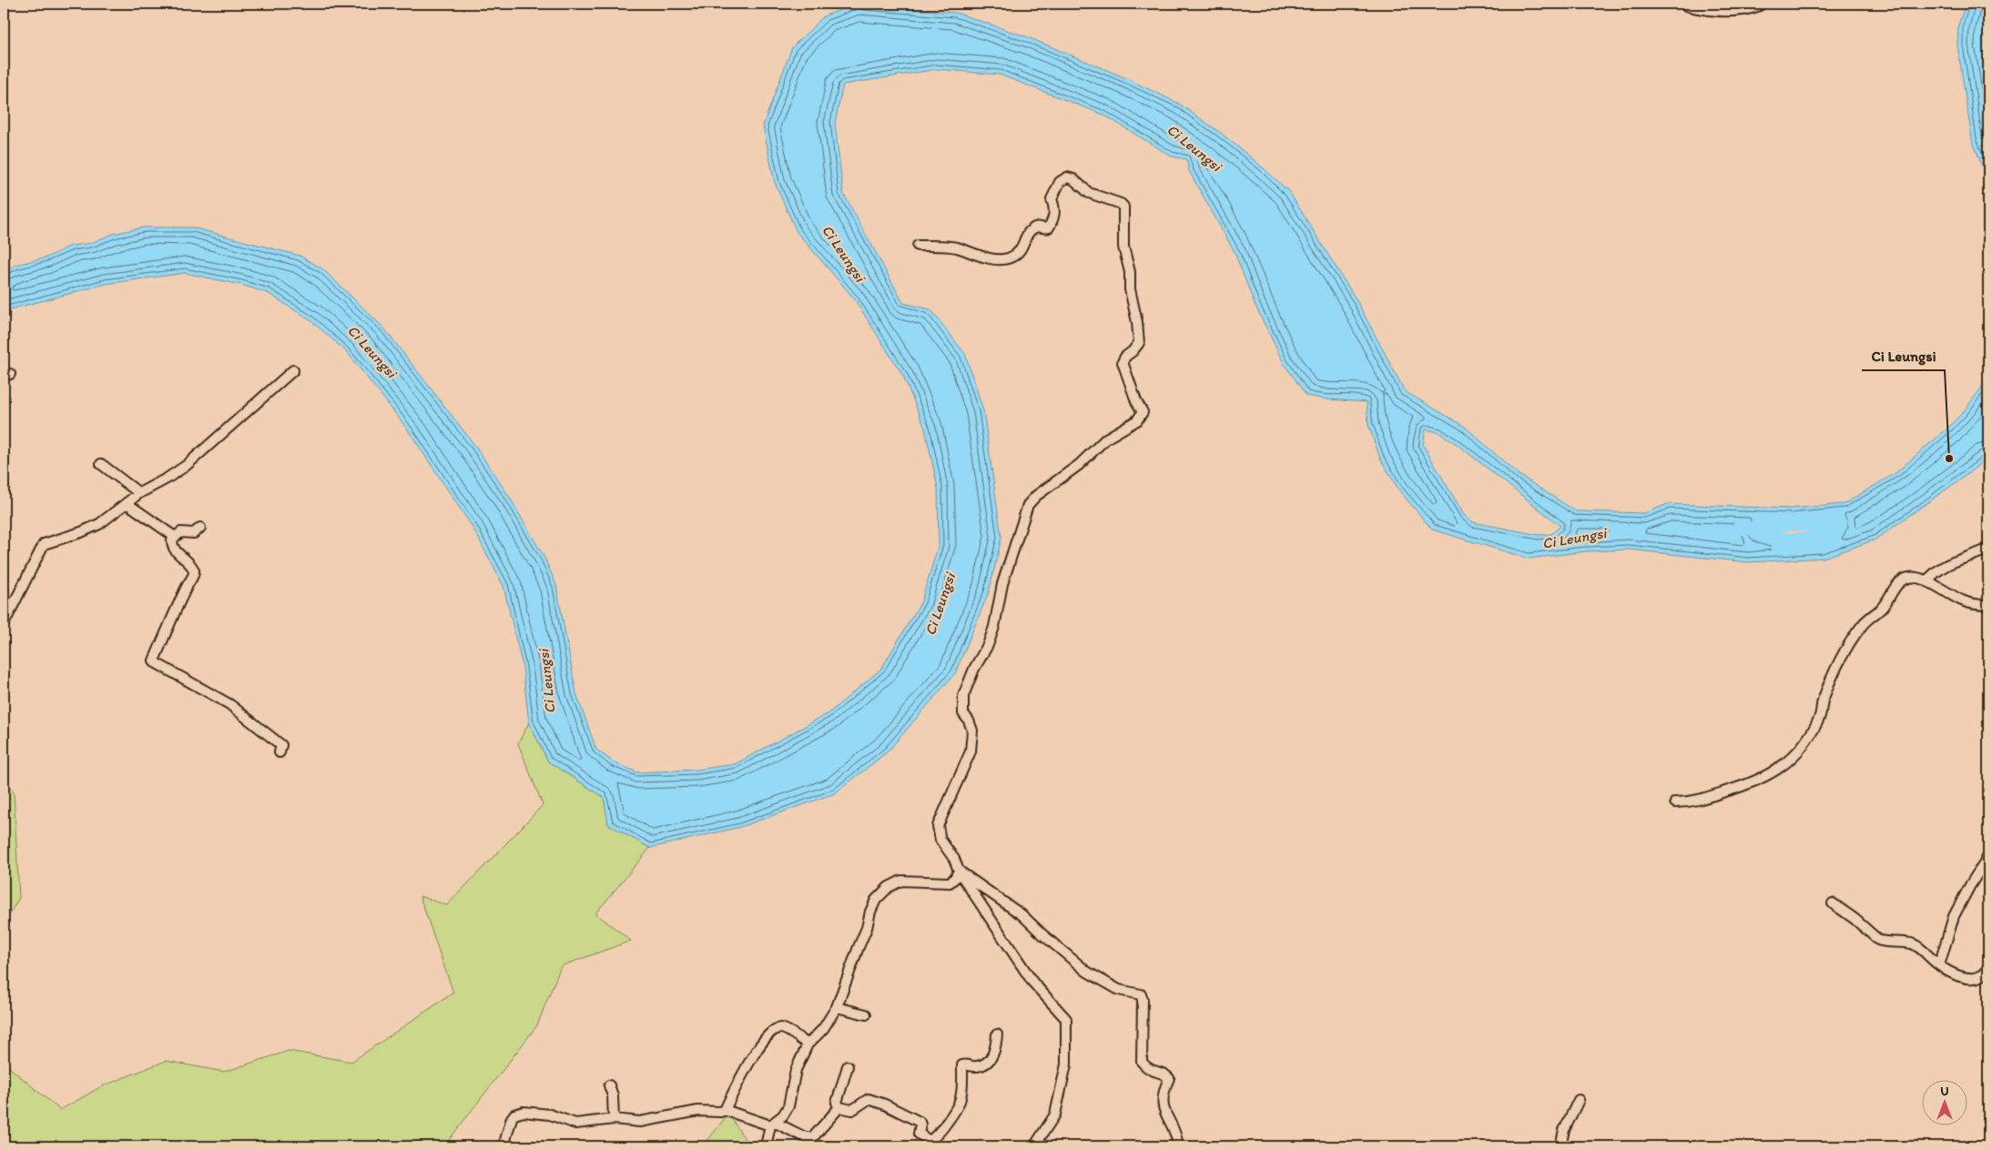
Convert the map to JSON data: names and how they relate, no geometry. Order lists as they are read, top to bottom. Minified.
{"water":["Ci Leungsi"],"places":["Ci Leungsi"],"north":"top"}
